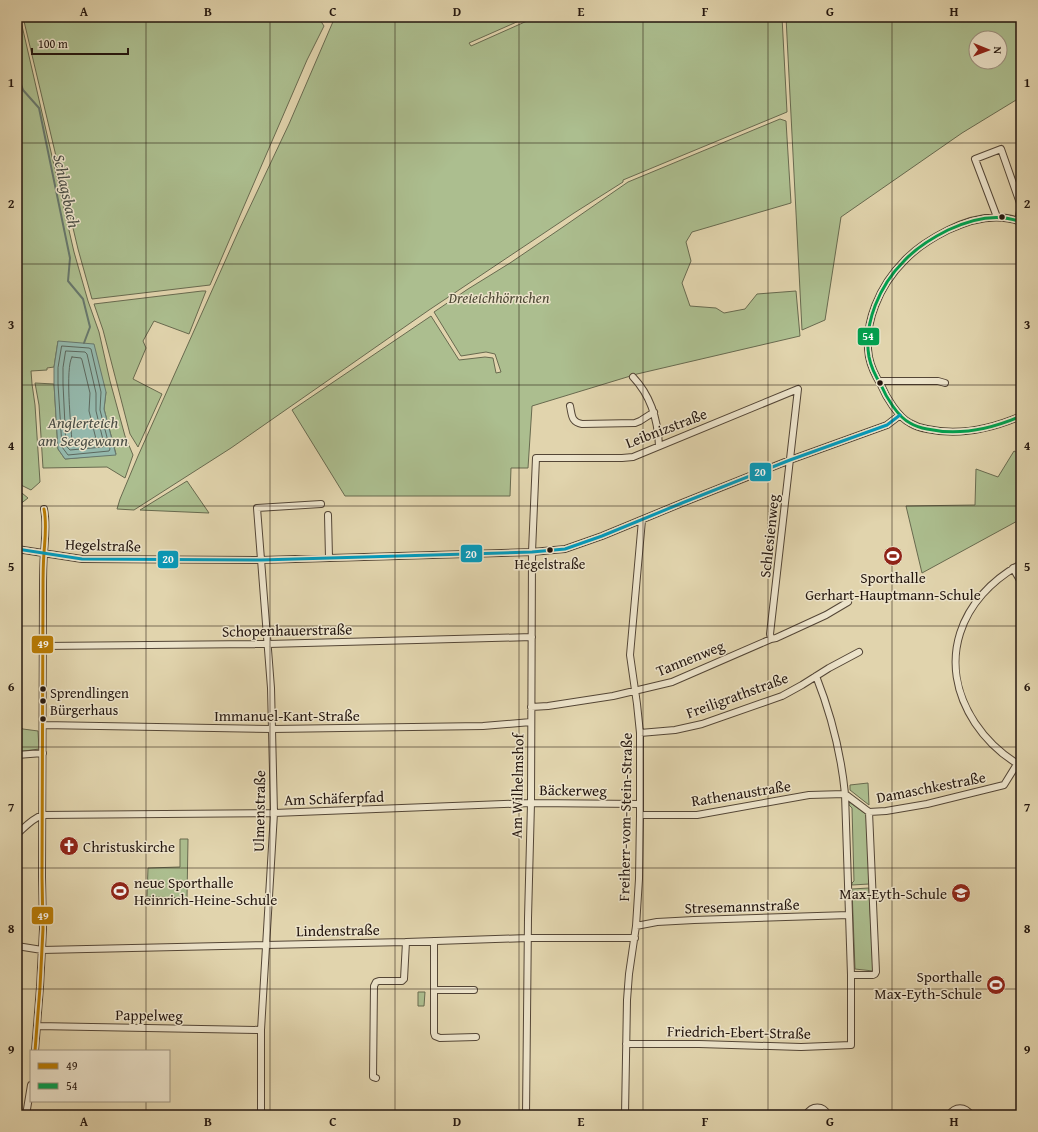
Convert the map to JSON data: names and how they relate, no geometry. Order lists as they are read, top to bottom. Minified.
{"streets":{"street":["Leibnizstraße","Schlesienweg","Hegelstraße","Schopenhauerstraße","Tannenweg","Freiligrathstraße","Immanuel-Kant-Straße","Am Wilhelmshof","Damaschkestraße","Bäckerweg","Rathenaustraße","Am Schäferpfad","Ulmenstraße","Freiherr-vom-Stein-Straße","Stresemannstraße","Lindenstraße","Pappelweg","Friedrich-Ebert-Straße"]},"crossings":[["Leibnizstraße","Schlesienweg"],["Leibnizstraße","Am Wilhelmshof"],["Schlesienweg","Hegelstraße"],["Schlesienweg","Tannenweg"],["Hegelstraße","Am Wilhelmshof"],["Hegelstraße","Ulmenstraße"],["Hegelstraße","Freiherr-vom-Stein-Straße"],["Schopenhauerstraße","Am Wilhelmshof"],["Schopenhauerstraße","Ulmenstraße"],["Tannenweg","Am Wilhelmshof"],["Tannenweg","Freiherr-vom-Stein-Straße"],["Freiligrathstraße","Freiherr-vom-Stein-Straße"],["Immanuel-Kant-Straße","Am Wilhelmshof"],["Immanuel-Kant-Straße","Ulmenstraße"],["Am Wilhelmshof","Bäckerweg"],["Am Wilhelmshof","Am Schäferpfad"],["Am Wilhelmshof","Lindenstraße"],["Damaschkestraße","Rathenaustraße"],["Bäckerweg","Am Schäferpfad"],["Bäckerweg","Freiherr-vom-Stein-Straße"],["Rathenaustraße","Freiherr-vom-Stein-Straße"],["Am Schäferpfad","Ulmenstraße"],["Ulmenstraße","Lindenstraße"],["Ulmenstraße","Pappelweg"],["Freiherr-vom-Stein-Straße","Stresemannstraße"],["Freiherr-vom-Stein-Straße","Lindenstraße"],["Freiherr-vom-Stein-Straße","Friedrich-Ebert-Straße"]],"water":["Schlagsbach","Anglerteich am Seegewann"],"parks":["Dreieichhörnchen"],"places":{"other":["Hegelstraße","Sprendlingen Bürgerhaus"],"sports":["Sporthalle Gerhart-Hauptmann-Schule","neue Sporthalle Heinrich-Heine-Schule","Sporthalle Max-Eyth-Schule"],"church":["Christuskirche"],"school or university":["Max-Eyth-Schule"]},"lines":["transit line 54","transit line 20","transit line 49"],"legend":["49","54"],"scale_bar":"100 m","north":"right","grid":{"columns":["A","B","C","D","E","F","G","H"],"rows":["1","2","3","4","5","6","7","8","9"]}}
